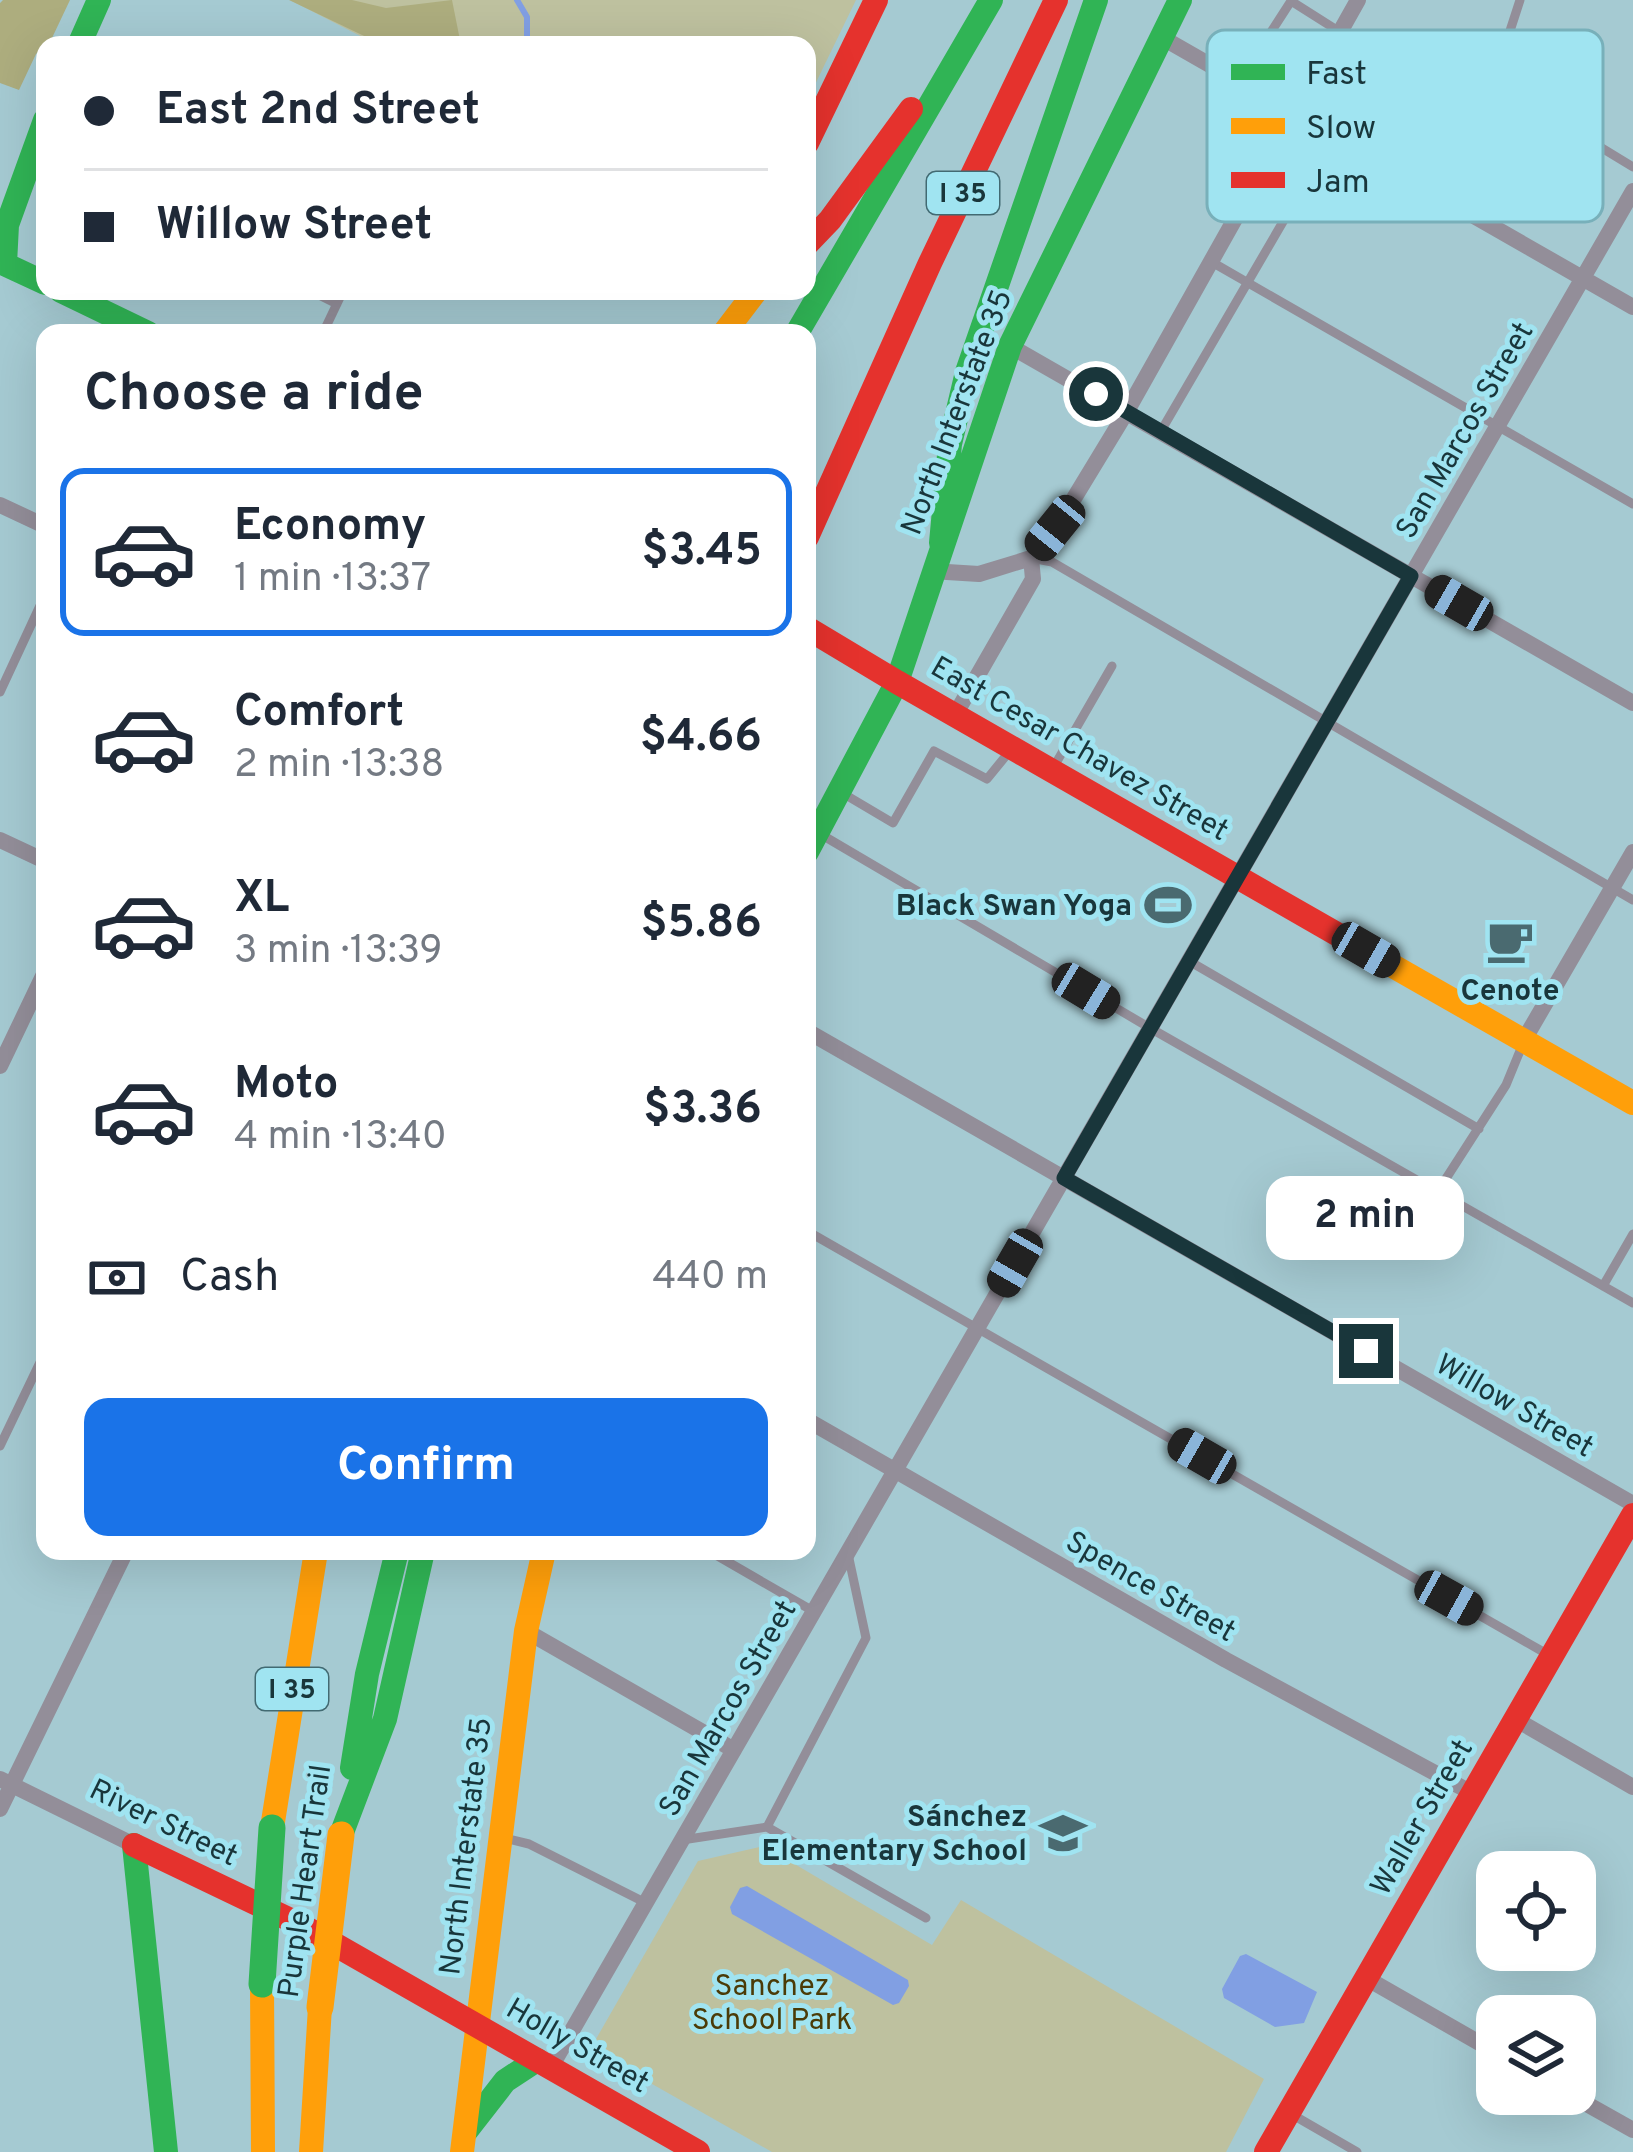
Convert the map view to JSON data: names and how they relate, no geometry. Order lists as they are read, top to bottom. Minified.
{"streets":{"main road":["I 35","North Interstate 35","East Cesar Chavez Street","Waller Street","River Street","Purple Heart Trail","Holly Street"],"street":["San Marcos Street","Willow Street","Spence Street"]},"crossings":[["North Interstate 35","East Cesar Chavez Street"],["North Interstate 35","Holly Street"],["San Marcos Street","East Cesar Chavez Street"],["San Marcos Street","Willow Street"],["San Marcos Street","Spence Street"],["San Marcos Street","Holly Street"],["Spence Street","Waller Street"],["River Street","Holly Street"]],"parks":["Sanchez School Park"],"places":{"sports":["Black Swan Yoga"],"cafe":["Cenote"],"school or university":["Sánchez Elementary School"]},"legend":["Fast","Slow","Jam"],"page":{"banner":["East 2nd Street","Willow Street"],"heading":"Choose a ride","list":[{"name":"Economy","note":"1 min · 13:37","value":"$3.45"},{"name":"Comfort","note":"2 min · 13:38","value":"$4.66"},{"name":"XL","note":"3 min · 13:39","value":"$5.86"},{"name":"Moto","note":"4 min · 13:40","value":"$3.36"}],"bubble":"2 min","pay":["Cash","440 m"],"buttons":"Confirm"}}
